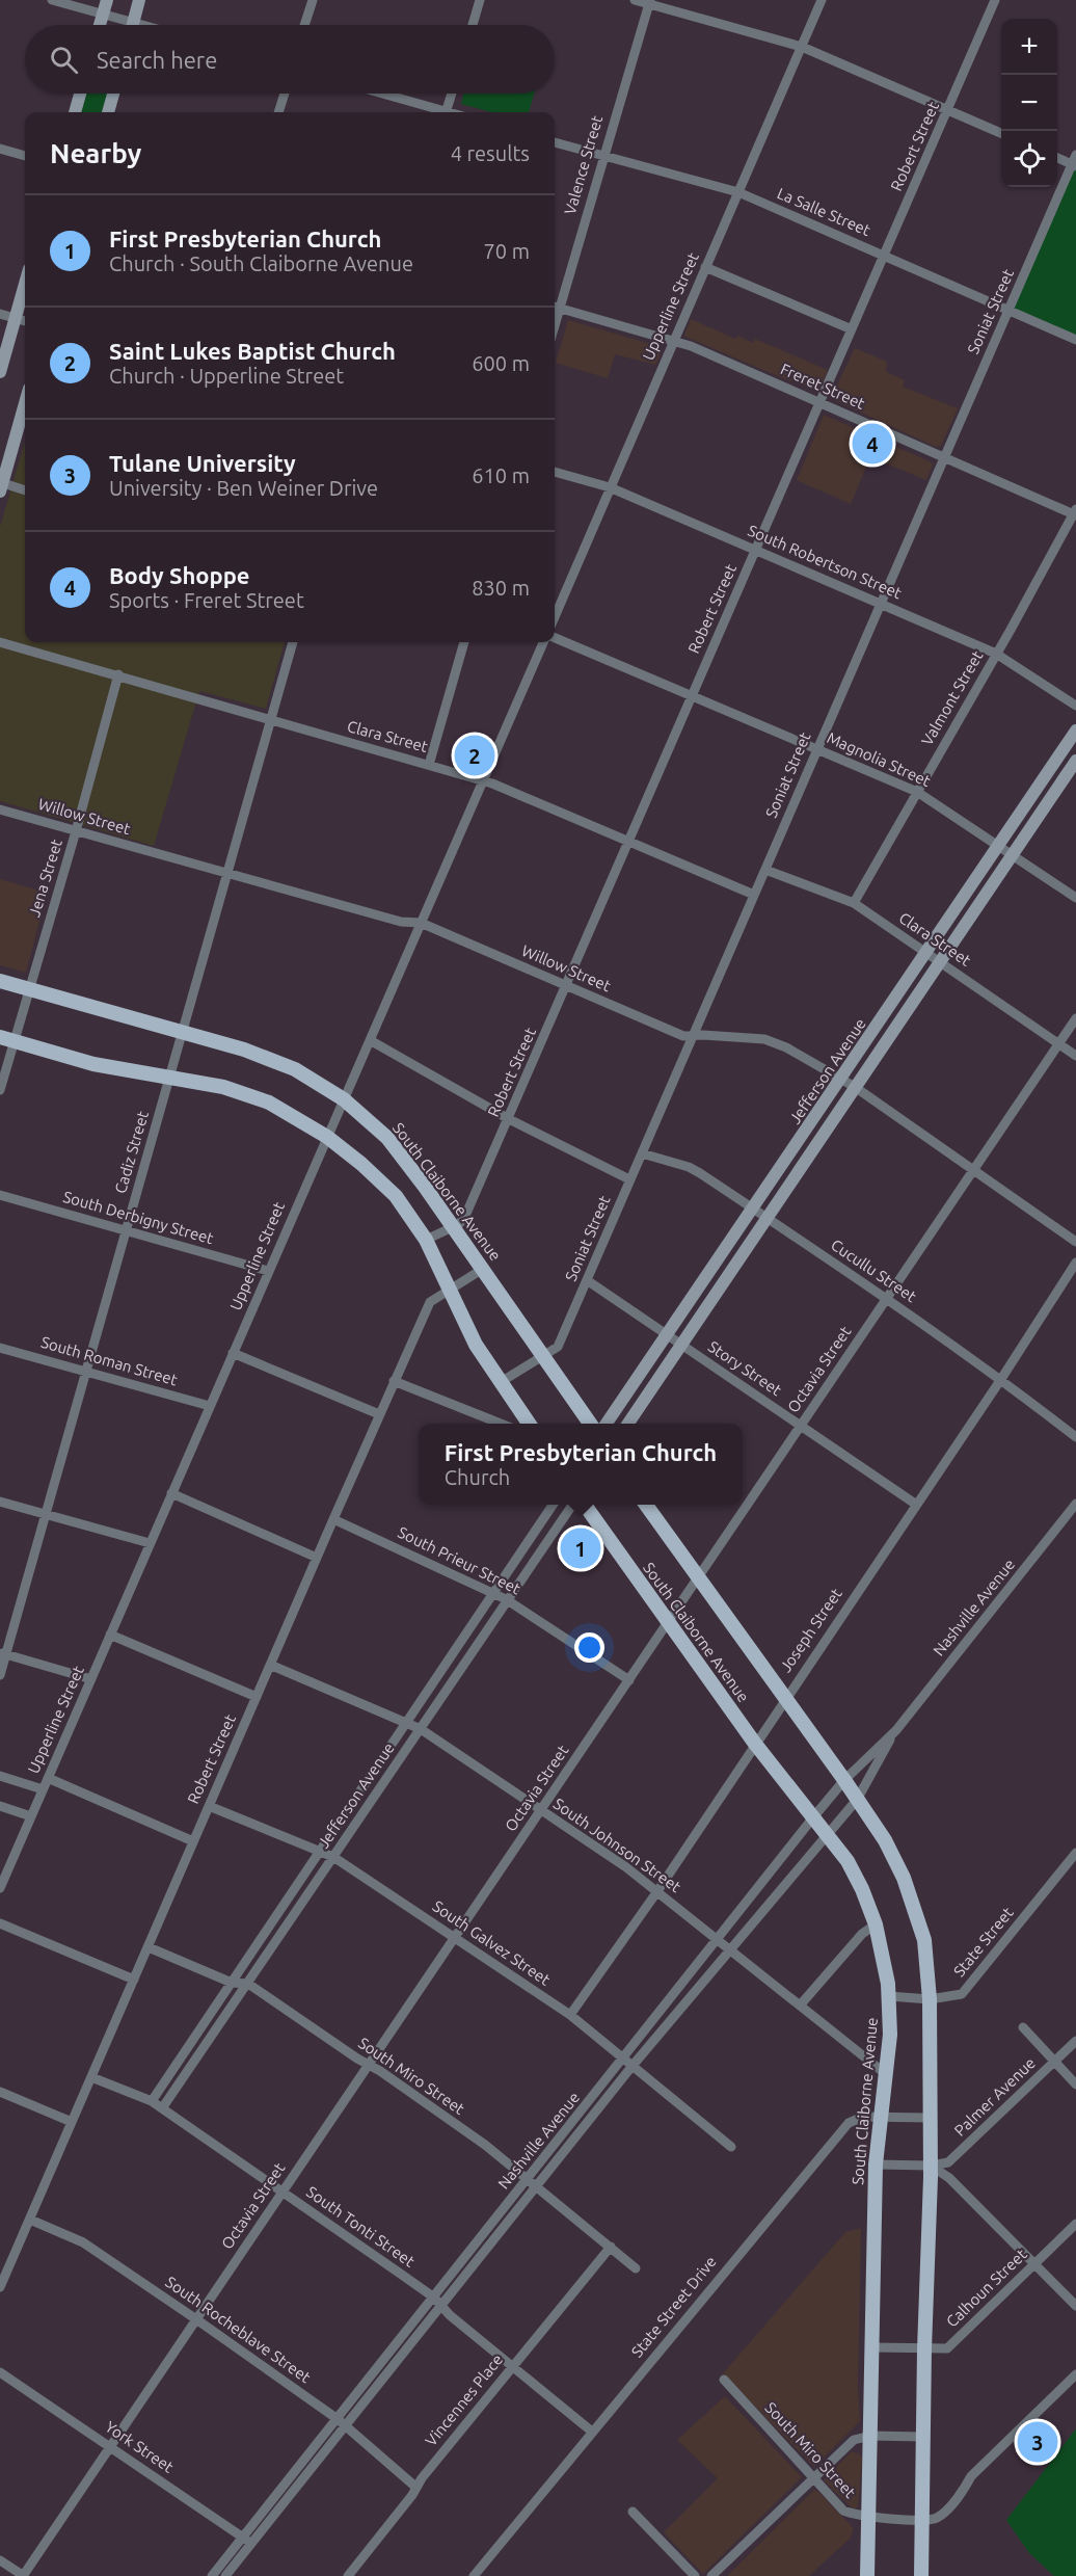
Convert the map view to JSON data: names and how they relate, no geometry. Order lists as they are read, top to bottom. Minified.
{"streets":{"main road":["South Claiborne Avenue"],"street":["Robert Street","Valence Street","La Salle Street","Upperline Street","Soniat Street","Freret Street","South Robertson Street","Valmont Street","Clara Street","Magnolia Street","Willow Street","Jena Street","Jefferson Avenue","Cadiz Street","South Derbigny Street","Cucullu Street","South Roman Street","Story Street","Octavia Street","South Prieur Street","Nashville Avenue","Joseph Street","South Johnson Street","State Street","South Galvez Street","South Miro Street","Palmer Avenue","South Tonti Street","Calhoun Street","State Street Drive","South Rocheblave Street","Vincennes Place","York Street"]},"crossings":[["Robert Street","La Salle Street"],["Robert Street","Freret Street"],["Robert Street","South Robertson Street"],["Robert Street","Clara Street"],["Robert Street","Magnolia Street"],["Robert Street","Willow Street"],["Robert Street","South Claiborne Avenue"],["Robert Street","South Prieur Street"],["Robert Street","South Johnson Street"],["Robert Street","South Galvez Street"],["Robert Street","South Miro Street"],["Robert Street","South Tonti Street"],["Robert Street","South Rocheblave Street"],["Valence Street","La Salle Street"],["Valence Street","Freret Street"],["La Salle Street","Upperline Street"],["La Salle Street","Soniat Street"],["Upperline Street","Freret Street"],["Upperline Street","South Robertson Street"],["Upperline Street","Clara Street"],["Upperline Street","Willow Street"],["Upperline Street","South Claiborne Avenue"],["Upperline Street","South Derbigny Street"],["Upperline Street","South Roman Street"],["Soniat Street","Freret Street"],["Soniat Street","South Robertson Street"],["Soniat Street","Clara Street"],["Soniat Street","Magnolia Street"],["Soniat Street","Willow Street"],["Soniat Street","South Claiborne Avenue"],["Soniat Street","Cucullu Street"],["Soniat Street","Story Street"],["Freret Street","Valmont Street"],["South Robertson Street","Valmont Street"],["Valmont Street","Clara Street"],["Valmont Street","Magnolia Street"],["Clara Street","Jena Street"],["Clara Street","Jefferson Avenue"],["Clara Street","Cadiz Street"],["Clara Street","Octavia Street"],["Magnolia Street","Jefferson Avenue"],["Willow Street","Jena Street"],["Willow Street","Jefferson Avenue"],["Willow Street","Cadiz Street"],["Willow Street","Octavia Street"],["Jena Street","South Claiborne Avenue"],["Jefferson Avenue","Cucullu Street"],["Jefferson Avenue","Story Street"],["Jefferson Avenue","South Prieur Street"],["Jefferson Avenue","South Johnson Street"],["Jefferson Avenue","South Galvez Street"],["Jefferson Avenue","South Miro Street"],["Jefferson Avenue","South Tonti Street"],["Cadiz Street","South Claiborne Avenue"],["Cadiz Street","South Derbigny Street"],["Cadiz Street","South Roman Street"],["South Claiborne Avenue","Octavia Street"],["South Claiborne Avenue","Nashville Avenue"],["South Claiborne Avenue","Joseph Street"],["South Claiborne Avenue","South Johnson Street"],["South Claiborne Avenue","State Street"],["South Claiborne Avenue","South Miro Street"],["South Claiborne Avenue","Calhoun Street"],["South Claiborne Avenue","State Street Drive"],["Cucullu Street","Octavia Street"],["Cucullu Street","Joseph Street"],["Story Street","Octavia Street"],["Story Street","Joseph Street"],["Octavia Street","South Prieur Street"],["Octavia Street","South Johnson Street"],["Octavia Street","South Galvez Street"],["Octavia Street","South Miro Street"],["Octavia Street","South Tonti Street"],["Octavia Street","South Rocheblave Street"],["Octavia Street","York Street"],["Nashville Avenue","South Johnson Street"],["Nashville Avenue","South Galvez Street"],["Nashville Avenue","South Miro Street"],["Nashville Avenue","South Tonti Street"],["Nashville Avenue","South Rocheblave Street"],["Nashville Avenue","York Street"],["Joseph Street","South Johnson Street"],["Joseph Street","South Galvez Street"],["South Miro Street","Vincennes Place"],["South Tonti Street","State Street Drive"],["South Tonti Street","Vincennes Place"],["South Rocheblave Street","Vincennes Place"]],"page":{"map_buttons":["+","−"],"search":"Search here","heading":["Nearby","4 results"],"list":[{"mark":"1","name":"First Presbyterian Church","note":"Church · South Claiborne Avenue","value":"70 m"},{"mark":"2","name":"Saint Lukes Baptist Church","note":"Church · Upperline Street","value":"600 m"},{"mark":"3","name":"Tulane University","note":"University · Ben Weiner Drive","value":"610 m"},{"mark":"4","name":"Body Shoppe","note":"Sports · Freret Street","value":"830 m"}],"pins":["4","2","1","3"],"popup":["First Presbyterian Church","Church"]}}
